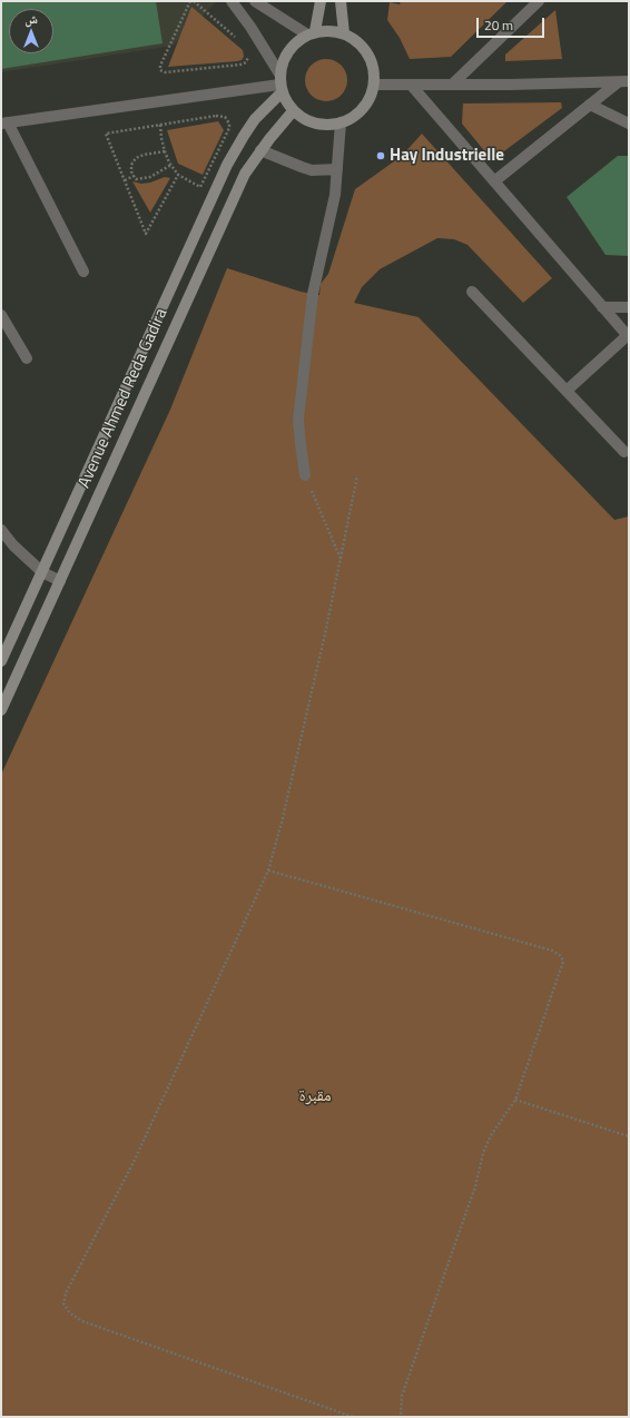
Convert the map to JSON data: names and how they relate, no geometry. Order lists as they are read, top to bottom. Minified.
{"streets":{"main road":["Avenue Ahmed Reda Gadira"]},"parks":["مقبرة"],"places":["Hay Industrielle"],"scale_bar":"20 m","north":"top"}
